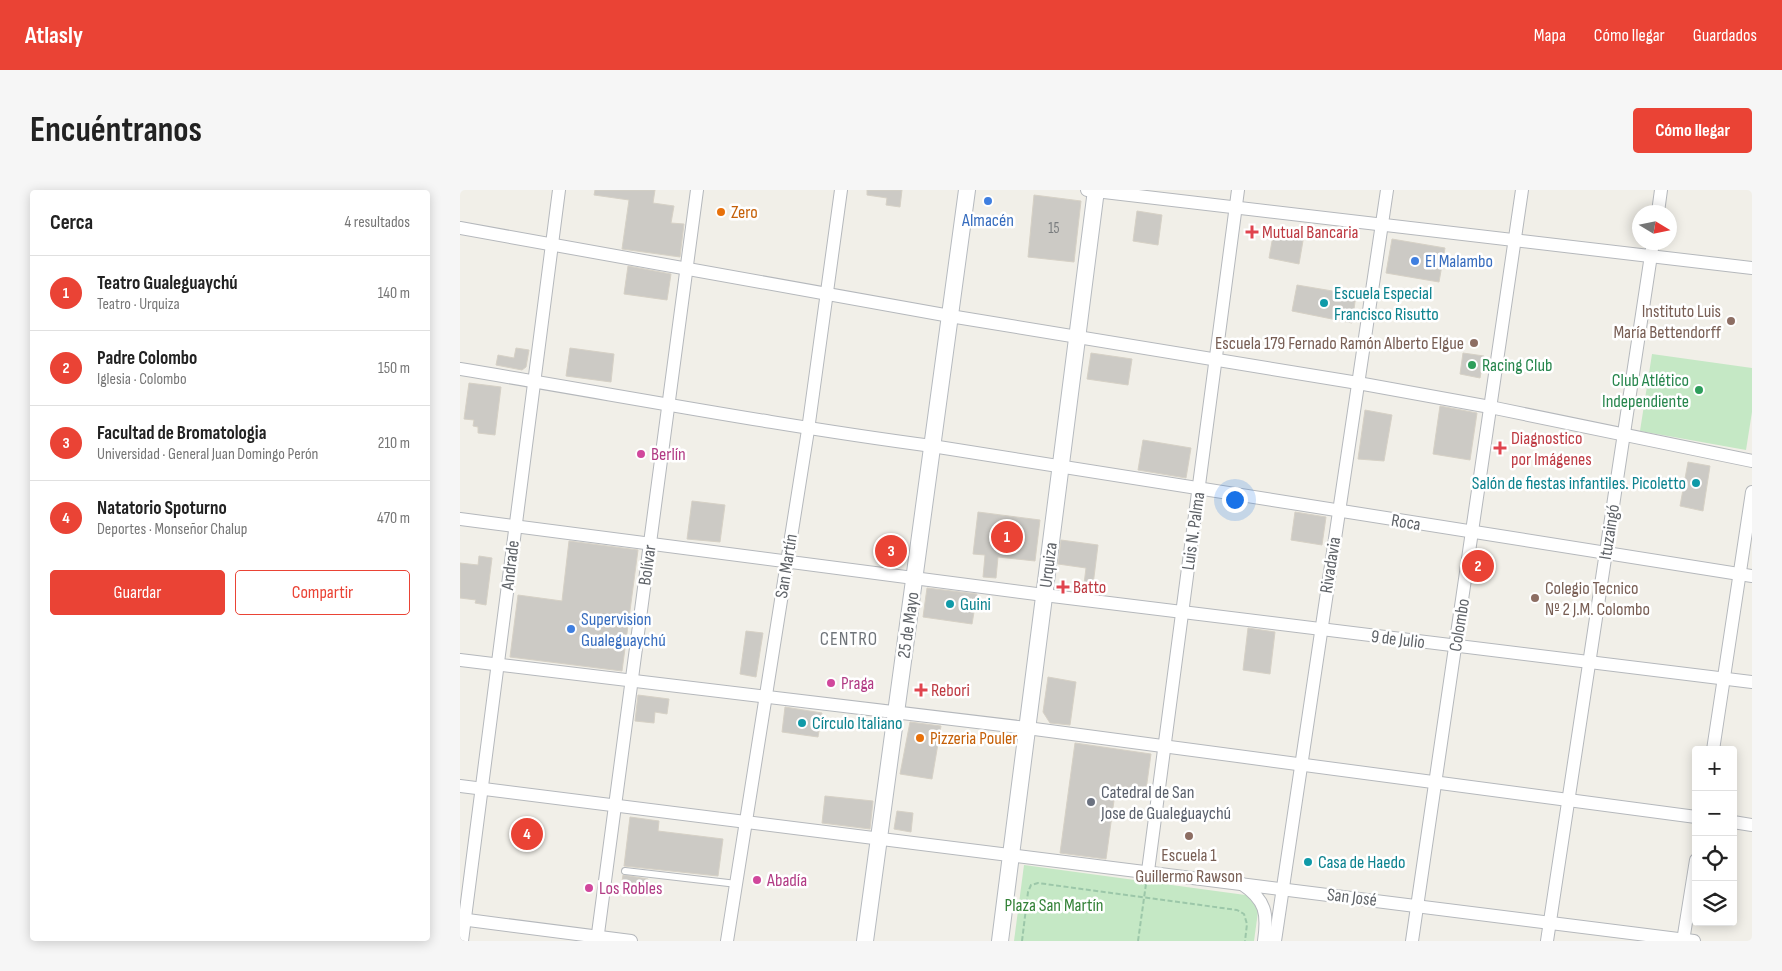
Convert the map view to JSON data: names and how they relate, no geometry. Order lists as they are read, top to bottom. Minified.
{"streets":{"street":["Roca","Luis N. Palma","Ituzaingó","Andrade","Bolívar","Urquiza","Rivadavia","San Martín","25 de Mayo","Colombo","9 de Julio","San José"]},"crossings":[["Roca","Luis N. Palma"],["Roca","Ituzaingó"],["Roca","Andrade"],["Roca","Bolívar"],["Roca","Urquiza"],["Roca","Rivadavia"],["Roca","San Martín"],["Roca","25 de Mayo"],["Roca","Colombo"],["Luis N. Palma","9 de Julio"],["Luis N. Palma","San José"],["Ituzaingó","9 de Julio"],["Ituzaingó","San José"],["Andrade","9 de Julio"],["Andrade","San José"],["Bolívar","9 de Julio"],["Bolívar","San José"],["Urquiza","9 de Julio"],["Urquiza","San José"],["Rivadavia","9 de Julio"],["Rivadavia","San José"],["San Martín","9 de Julio"],["San Martín","San José"],["25 de Mayo","9 de Julio"],["25 de Mayo","San José"],["Colombo","9 de Julio"],["Colombo","San José"]],"districts":["CENTRO"],"parks":["Plaza San Martín"],"places":{"other":["Almacén","Zero","El Malambo","Escuela Especial Francisco Risutto","Instituto Luis María Bettendorff","Escuela 179 Fernado Ramón Alberto Elgue","Racing Club","Club Atlético Independiente","Berlín","Salón de fiestas infantiles. Picoletto","Colegio Tecnico Nº 2 J.M. Colombo","Guini","Supervision Gualeguaychú","Praga","Círculo Italiano","Pizzeria Pouler","Catedral de San Jose de Gualeguaychú","Escuela 1 Guillermo Rawson","Casa de Haedo","Abadía","Los Robles"],"health":["Mutual Bancaria","Diagnostico por Imágenes","Batto","Rebori"]},"house_numbers":["15"],"north":"right","page":{"header":"Atlasly","nav":["Mapa","Cómo llegar","Guardados"],"buttons":["Cómo llegar",["Guardar","Compartir"]],"title":"Encuéntranos","heading":["Cerca","4 resultados"],"list":[{"mark":"1","name":"Teatro Gualeguaychú","note":"Teatro · Urquiza","value":"140 m"},{"mark":"2","name":"Padre Colombo","note":"Iglesia · Colombo","value":"150 m"},{"mark":"3","name":"Facultad de Bromatologia","note":"Universidad · General Juan Domingo Perón","value":"210 m"},{"mark":"4","name":"Natatorio Spoturno","note":"Deportes · Monseñor Chalup","value":"470 m"}],"pins":["1","3","2","4"],"map_buttons":["+","−"]}}
